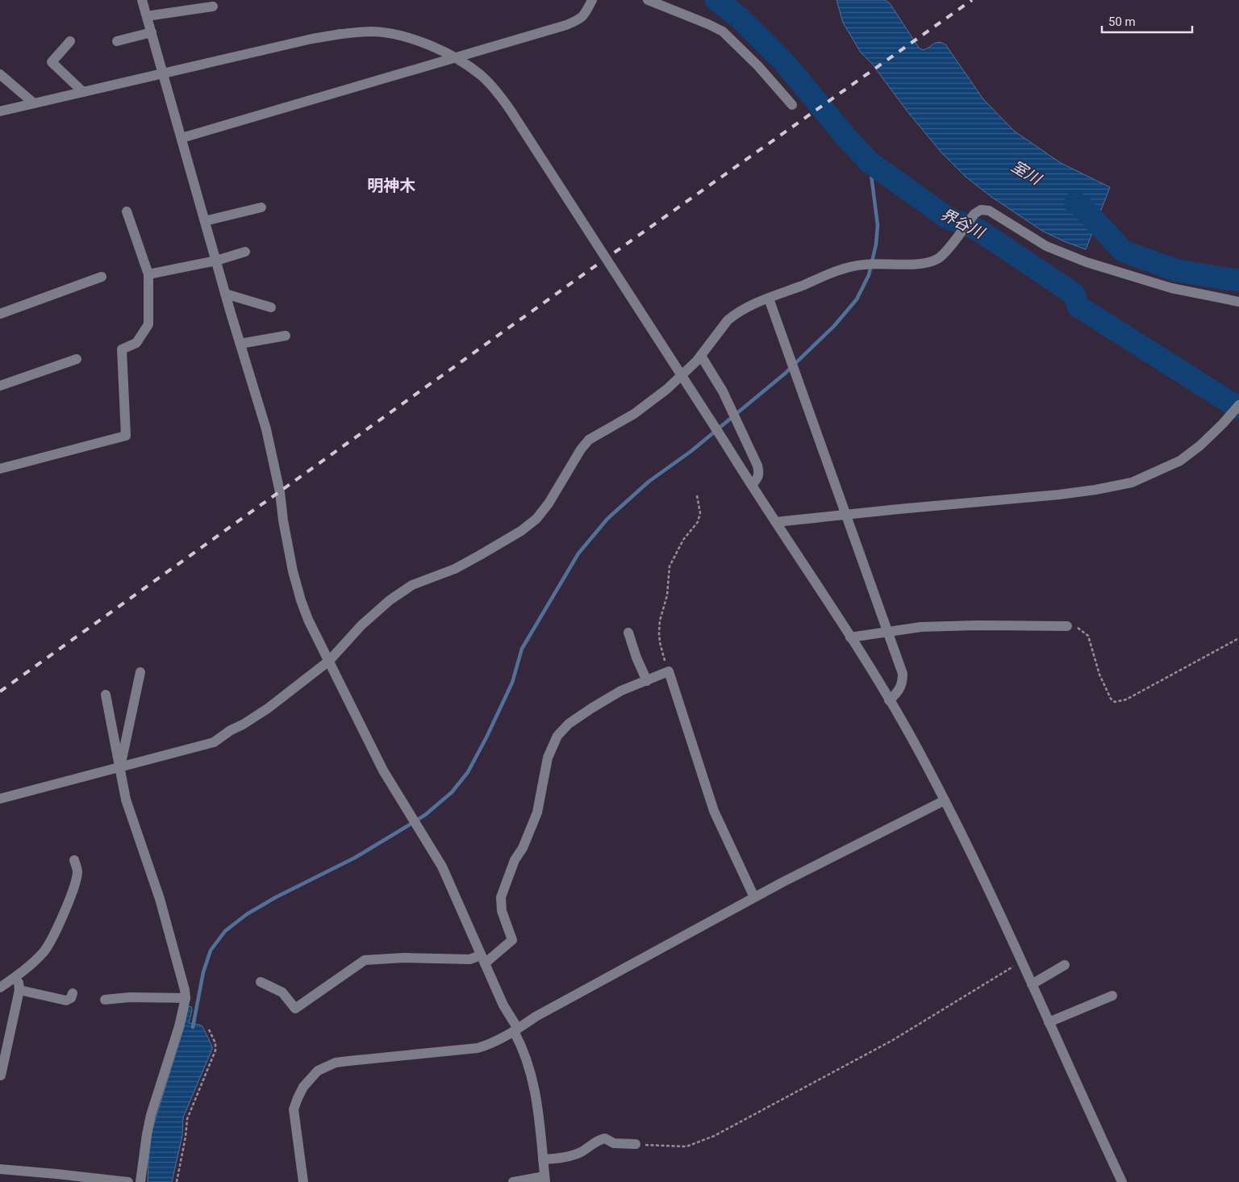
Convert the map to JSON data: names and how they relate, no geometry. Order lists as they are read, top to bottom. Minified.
{"districts":["明神木"],"water":["室川","界谷川"],"scale_bar":"50 m"}
